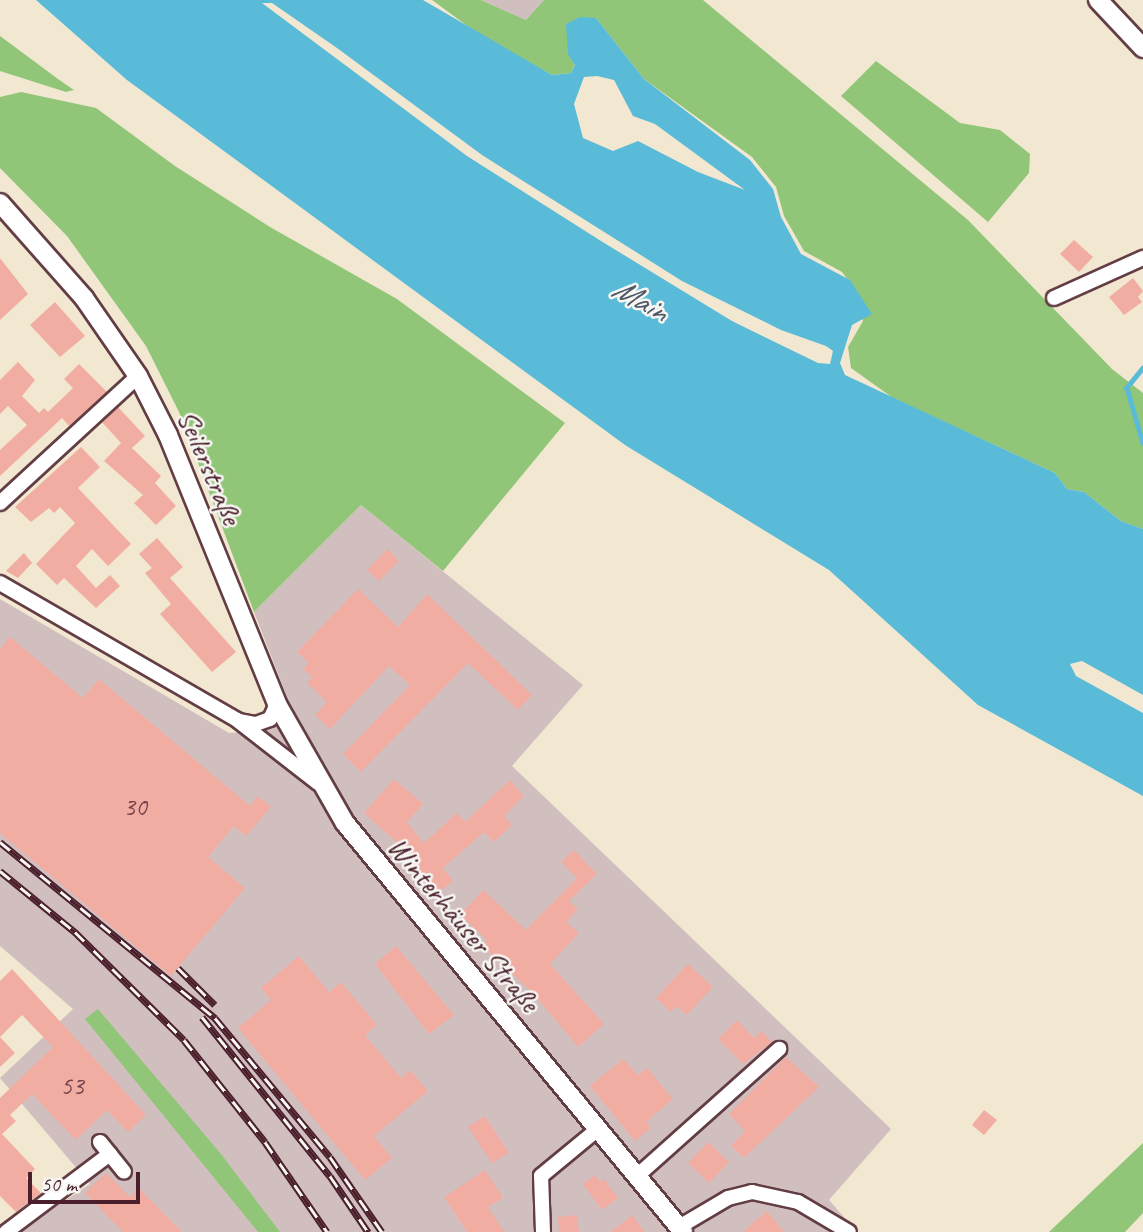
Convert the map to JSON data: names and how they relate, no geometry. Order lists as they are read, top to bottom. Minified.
{"streets":{"main road":["Seilerstraße","Winterhäuser Straße"]},"crossings":[["Seilerstraße","Winterhäuser Straße"]],"water":["Main"],"house_numbers":["30","53"],"scale_bar":"50 m"}
